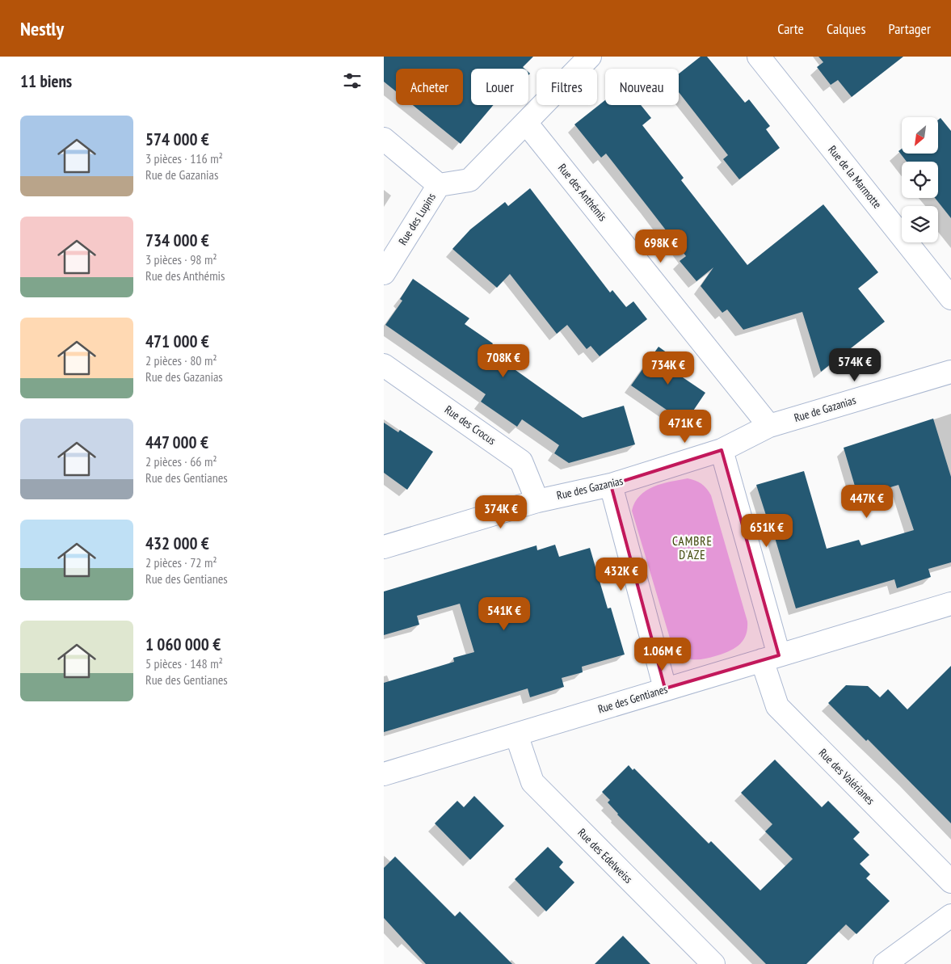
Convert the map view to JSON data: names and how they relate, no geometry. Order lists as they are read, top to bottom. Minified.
{"streets":{"street":["Rue de la Marmotte","Rue des Anthémis","Rue des Lupins","Rue de Gazanias","Rue des Crocus","Rue des Gazanias","Rue des Gentianes","Rue des Valérianes","Rue des Edelweiss"]},"crossings":[["Rue des Anthémis","Rue de Gazanias"],["Rue des Anthémis","Rue des Gazanias"],["Rue de Gazanias","Rue des Gazanias"],["Rue des Crocus","Rue des Gazanias"],["Rue des Gazanias","Rue des Valérianes"],["Rue des Gentianes","Rue des Valérianes"],["Rue des Gentianes","Rue des Edelweiss"]],"districts":["CAMBRE D'AZE"],"north":"bottom left","page":{"header":"Nestly","nav":["Carte","Calques","Partager"],"heading":"11 biens","chip":["Acheter","Louer","Filtres","Nouveau"],"list":[{"name":"574 000 €","note":"3 pièces · 116 m² · Rue de Gazanias"},{"name":"734 000 €","note":"3 pièces · 98 m² · Rue des Anthémis"},{"name":"471 000 €","note":"2 pièces · 80 m² · Rue des Gazanias"},{"name":"447 000 €","note":"2 pièces · 66 m² · Rue des Gentianes"},{"name":"432 000 €","note":"2 pièces · 72 m² · Rue des Gentianes"},{"name":"1 060 000 €","note":"5 pièces · 148 m² · Rue des Gentianes"}],"price":["698K €","708K €","574K €","734K €","471K €","447K €","374K €","651K €","432K €","541K €","1.06M €"]}}
